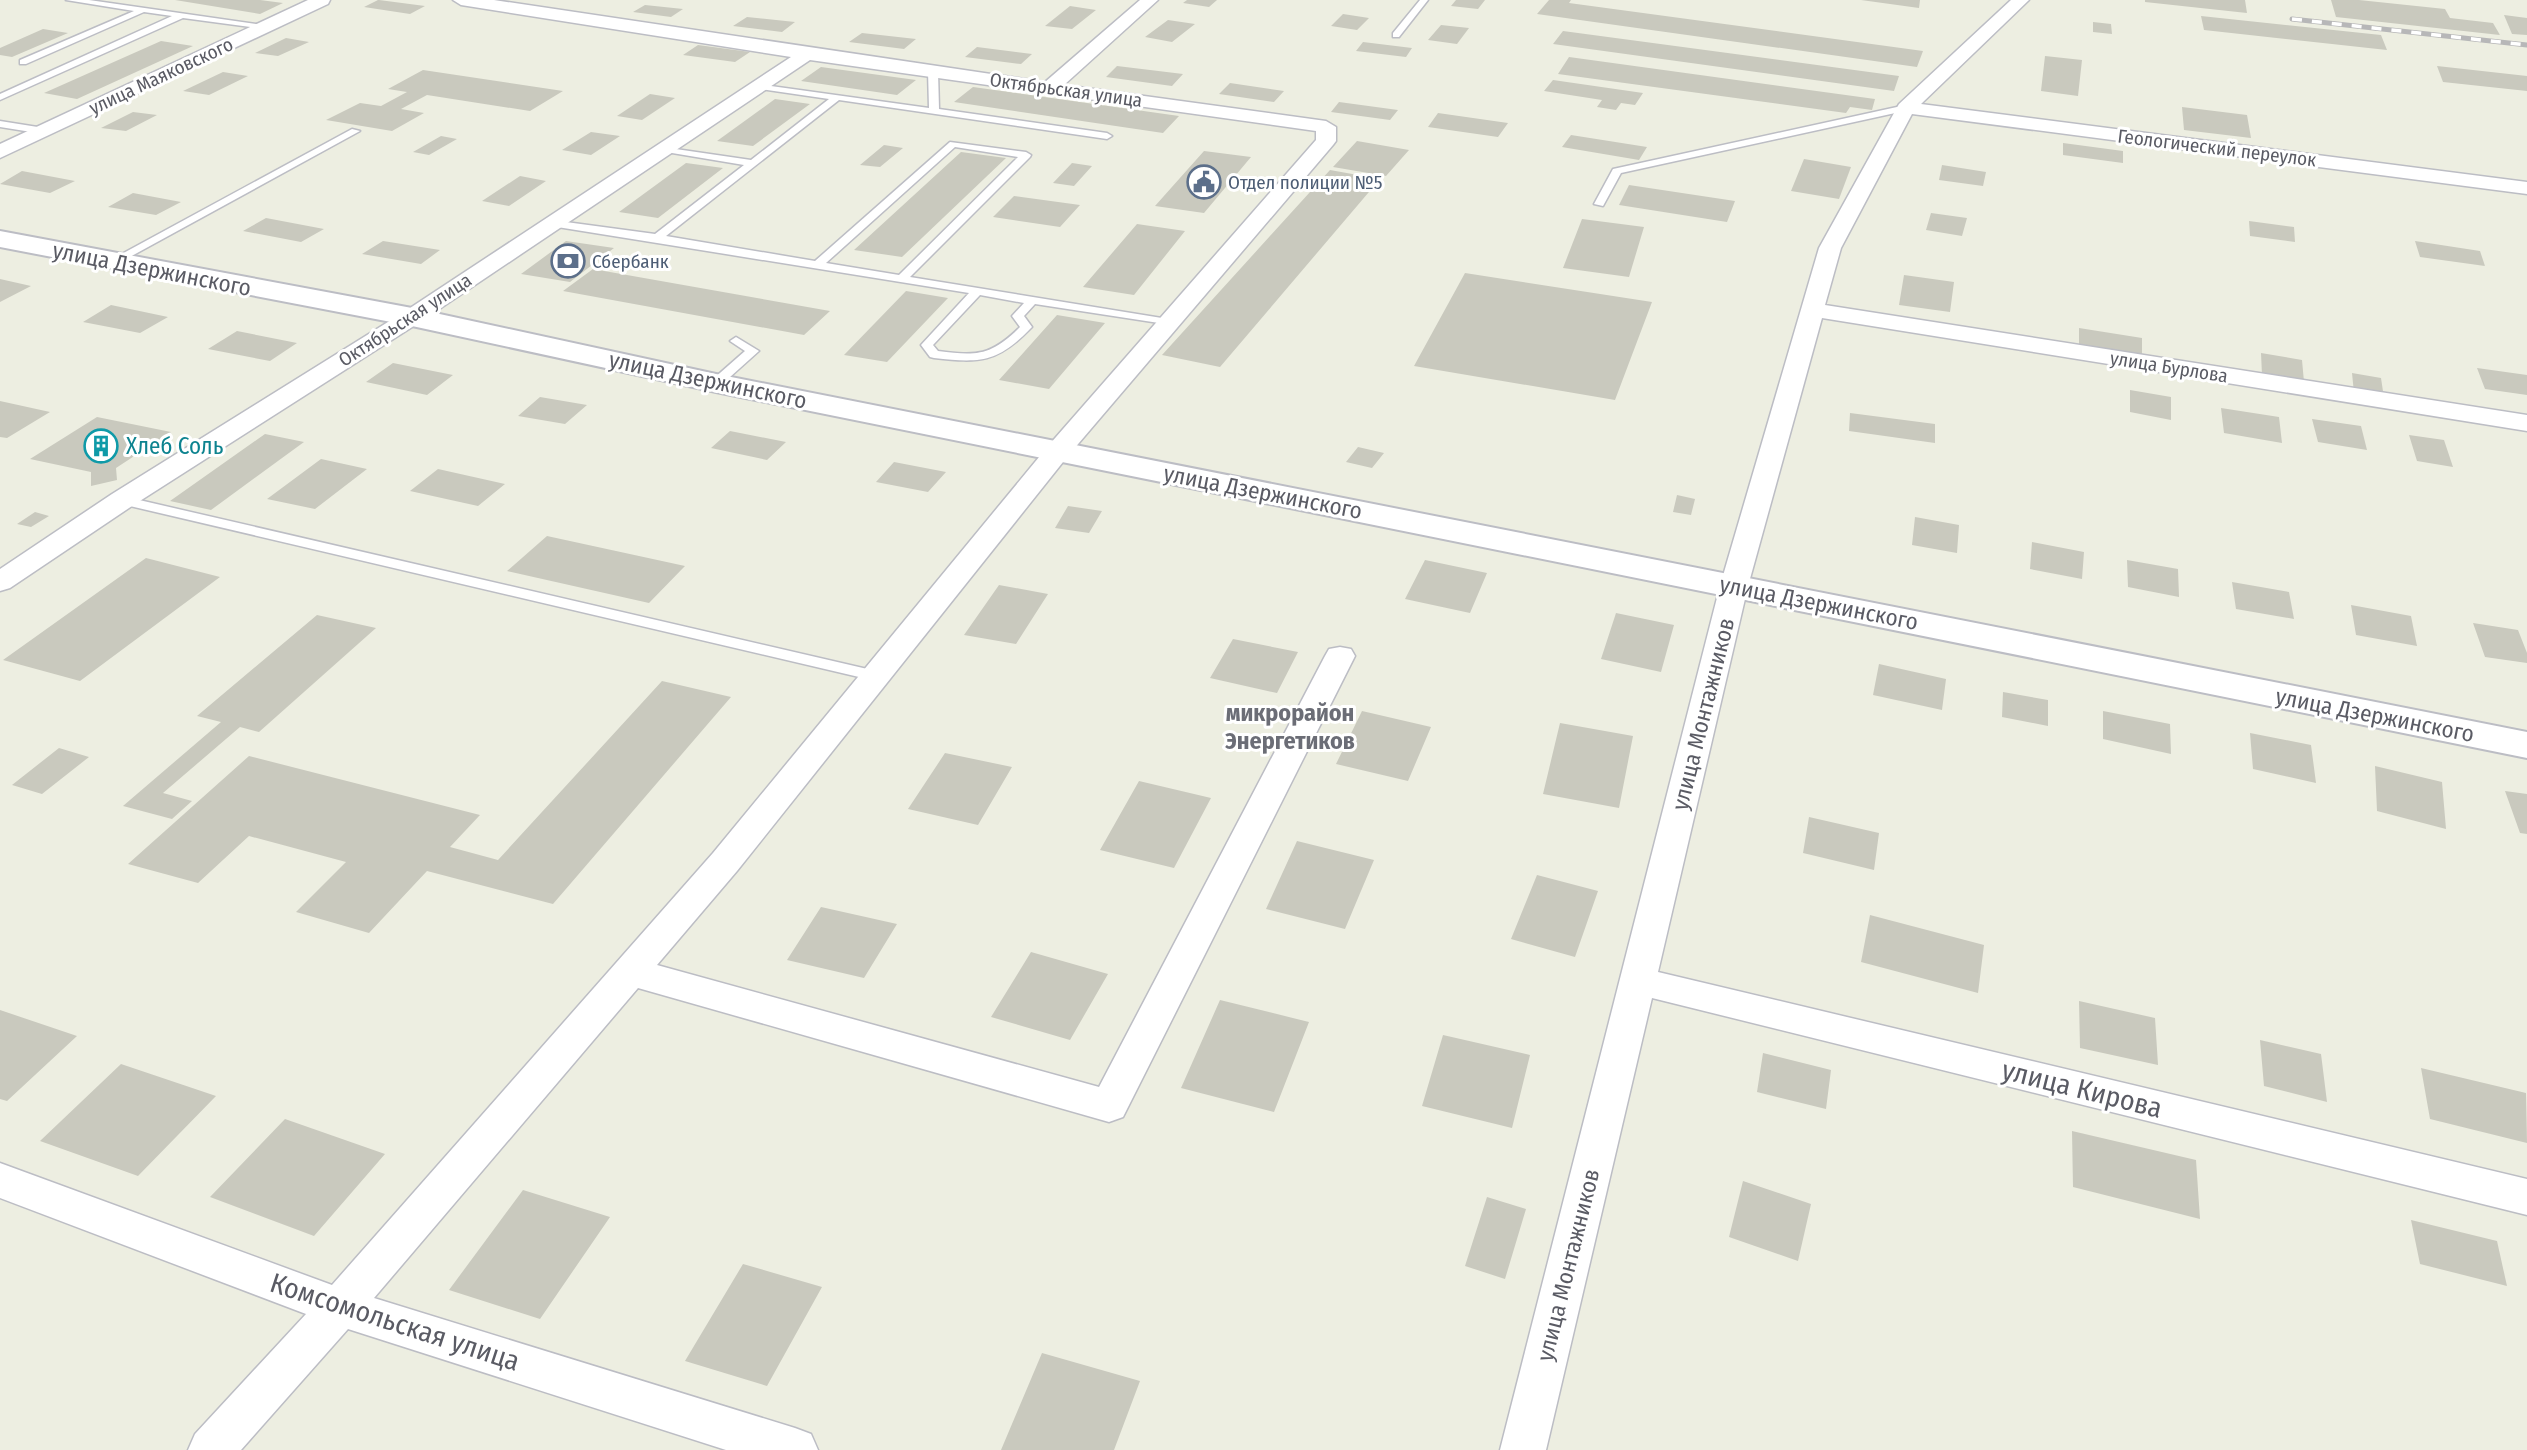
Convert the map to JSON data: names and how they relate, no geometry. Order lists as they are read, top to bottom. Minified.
{"streets":{"street":["улица Маяковского","Октябрьская улица","Геологический переулок","улица Дзержинского","улица Бурлова","улица Монтажников","улица Кирова","Комсомольская улица"]},"crossings":[["Октябрьская улица","улица Дзержинского"],["Геологический переулок","улица Монтажников"],["улица Дзержинского","улица Монтажников"],["улица Бурлова","улица Монтажников"],["улица Монтажников","улица Кирова"]],"districts":["микрорайон Энергетиков"],"places":{"public building":["Отдел полиции №5"],"bank":["Сбербанк"],"building":["Хлеб Соль"]}}
